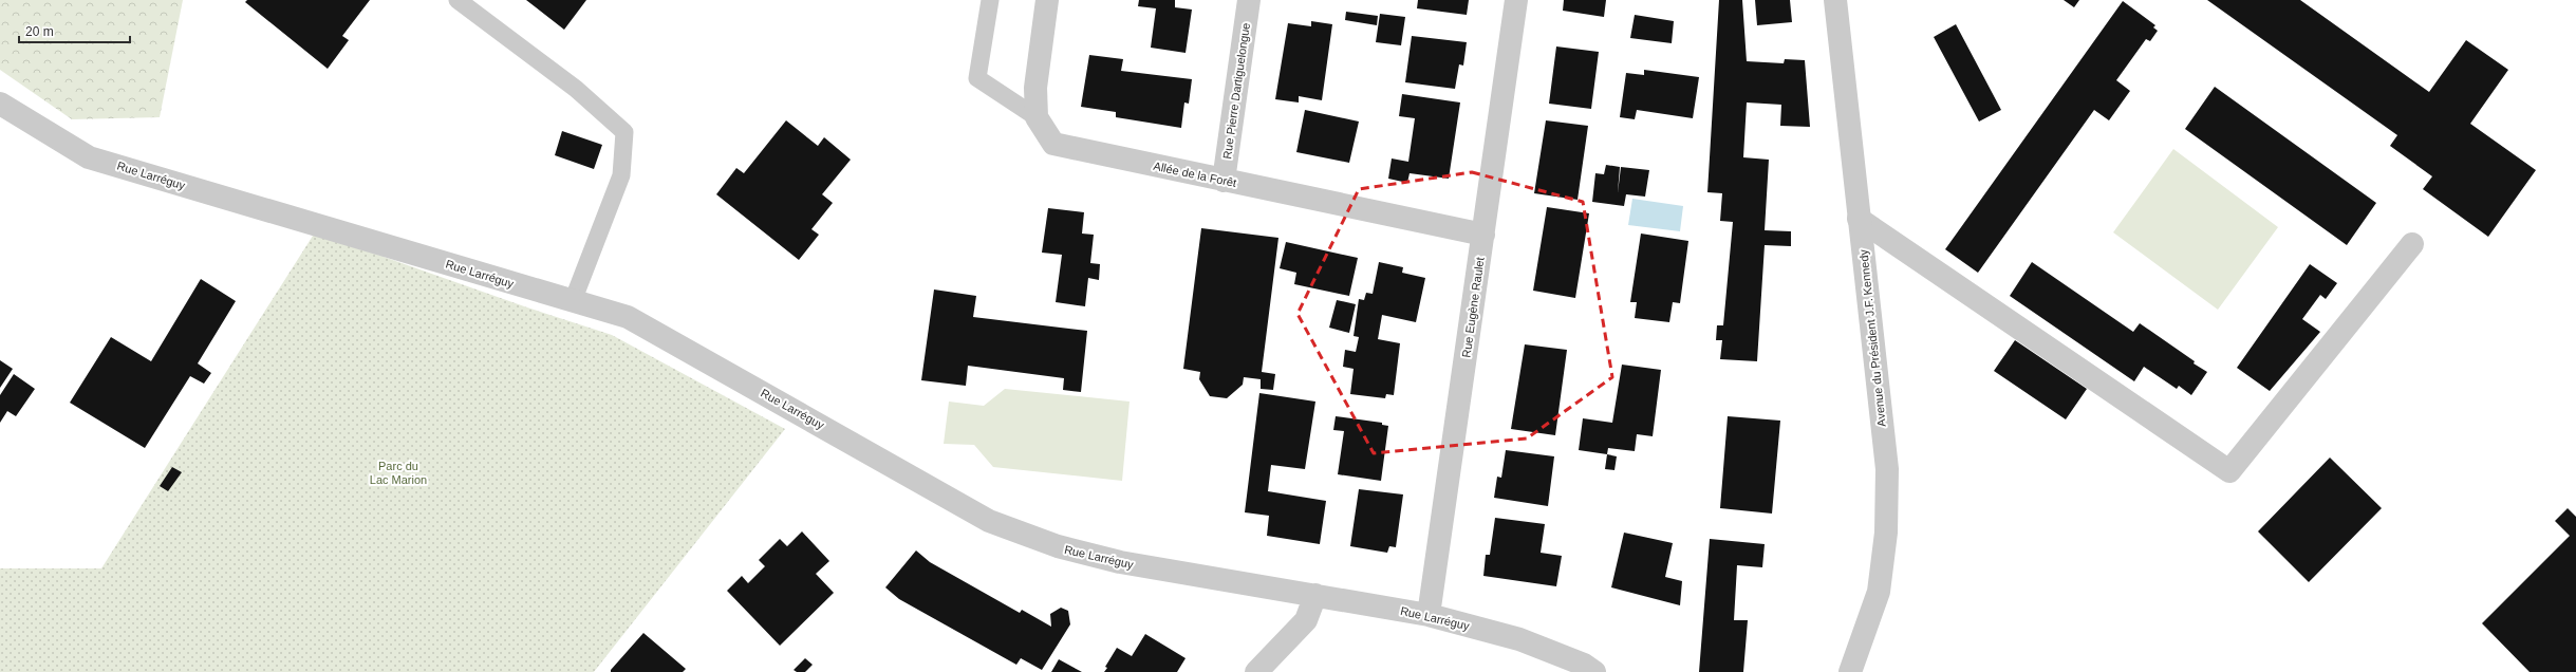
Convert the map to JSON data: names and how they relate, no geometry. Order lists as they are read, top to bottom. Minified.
{"streets":{"street":["Rue Pierre Dartiguelongue","Allée de la Forêt","Rue Larréguy","Rue Eugène Raulet","Avenue du Président J.F. Kennedy"]},"crossings":[["Rue Pierre Dartiguelongue","Allée de la Forêt"],["Allée de la Forêt","Rue Eugène Raulet"],["Rue Larréguy","Rue Eugène Raulet"]],"parks":["Parc du Lac Marion"],"scale_bar":"20 m"}
